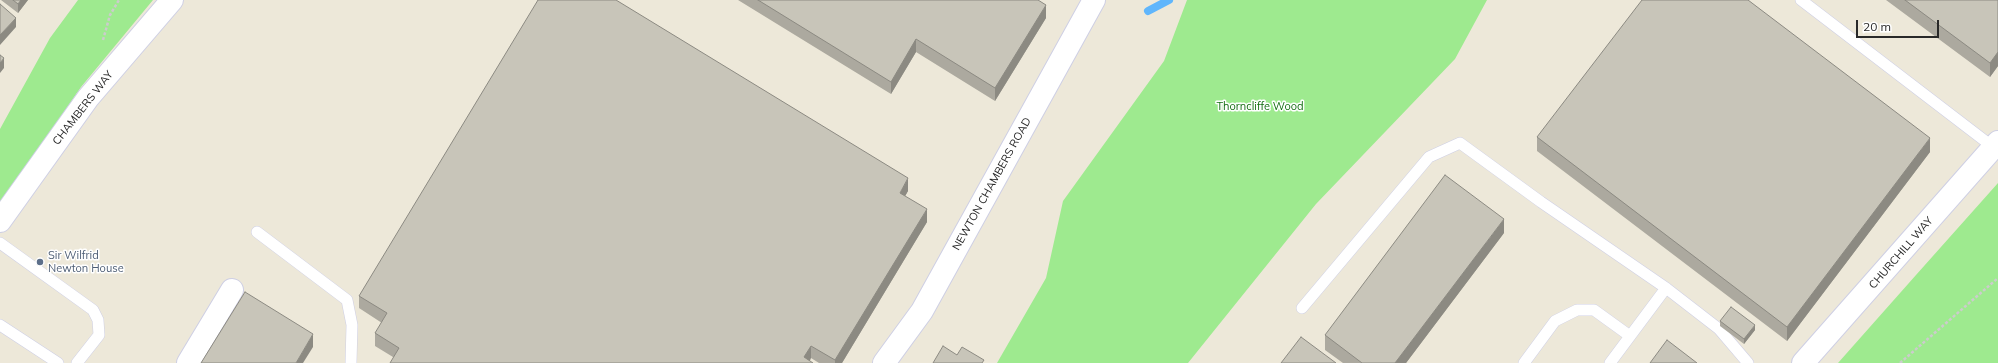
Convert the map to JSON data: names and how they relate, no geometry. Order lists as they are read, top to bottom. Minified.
{"streets":{"street":["CHAMBERS WAY","NEWTON CHAMBERS ROAD","CHURCHILL WAY"]},"parks":["Thorncliffe Wood"],"places":["Sir Wilfrid Newton House"],"scale_bar":"20 m"}
